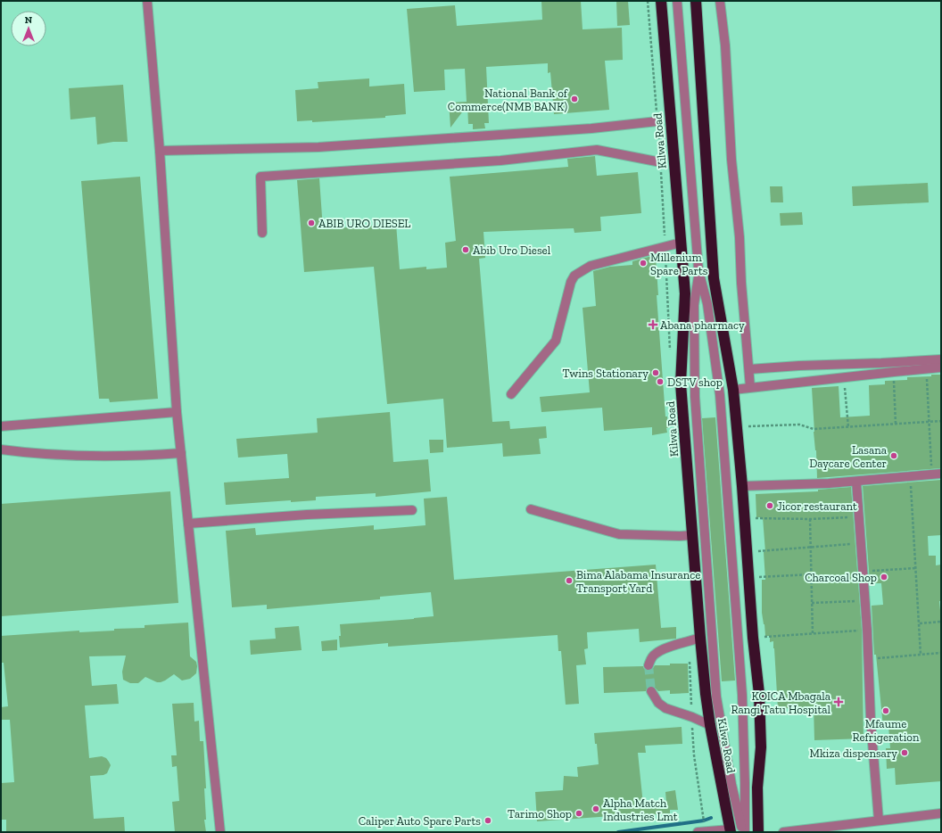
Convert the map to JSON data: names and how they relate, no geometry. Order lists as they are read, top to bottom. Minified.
{"streets":{"highway":["Kilwa Road"]},"places":{"other":["National Bank of Commerce(NMB BANK)","ABIB URO DIESEL","Abib Uro Diesel","Millenium Spare Parts","Twins Stationary","DSTV shop","Lasana Daycare Center","Jicor restaurant","Charcoal Shop","Bima Alabama Insurance Transport Yard","Mfaume Refrigeration","Mkiza dispensary","Alpha Match Industries Lmt","Tarimo Shop","Caliper Auto Spare Parts"],"health":["Abana pharmacy","KOICA Mbagala Rangi Tatu Hospital"]},"north":"top"}
